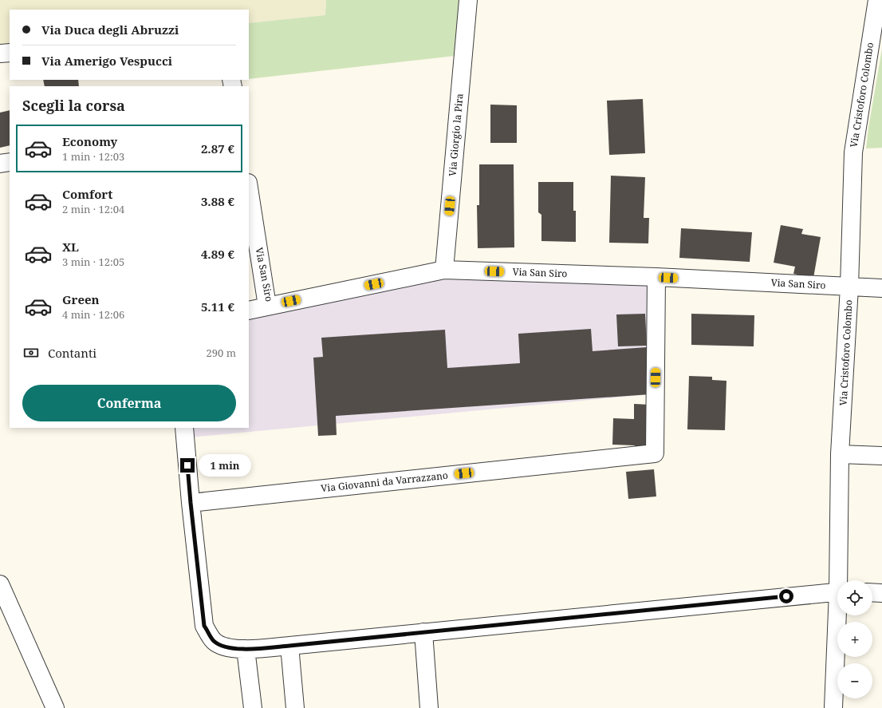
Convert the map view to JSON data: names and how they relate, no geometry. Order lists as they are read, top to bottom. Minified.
{"streets":{"street":["Via Cristoforo Colombo","Via Giorgio la Pira","Via San Siro","Via Giovanni da Varrazzano"]},"crossings":[["Via Cristoforo Colombo","Via San Siro"],["Via Giorgio la Pira","Via San Siro"],["Via San Siro","Via Giovanni da Varrazzano"]],"page":{"banner":["Via Duca degli Abruzzi","Via Amerigo Vespucci"],"heading":"Scegli la corsa","list":[{"name":"Economy","note":"1 min · 12:03","value":"2.87 €"},{"name":"Comfort","note":"2 min · 12:04","value":"3.88 €"},{"name":"XL","note":"3 min · 12:05","value":"4.89 €"},{"name":"Green","note":"4 min · 12:06","value":"5.11 €"}],"pay":["Contanti","290 m"],"buttons":"Conferma","bubble":"1 min","map_buttons":["+","−"]}}
